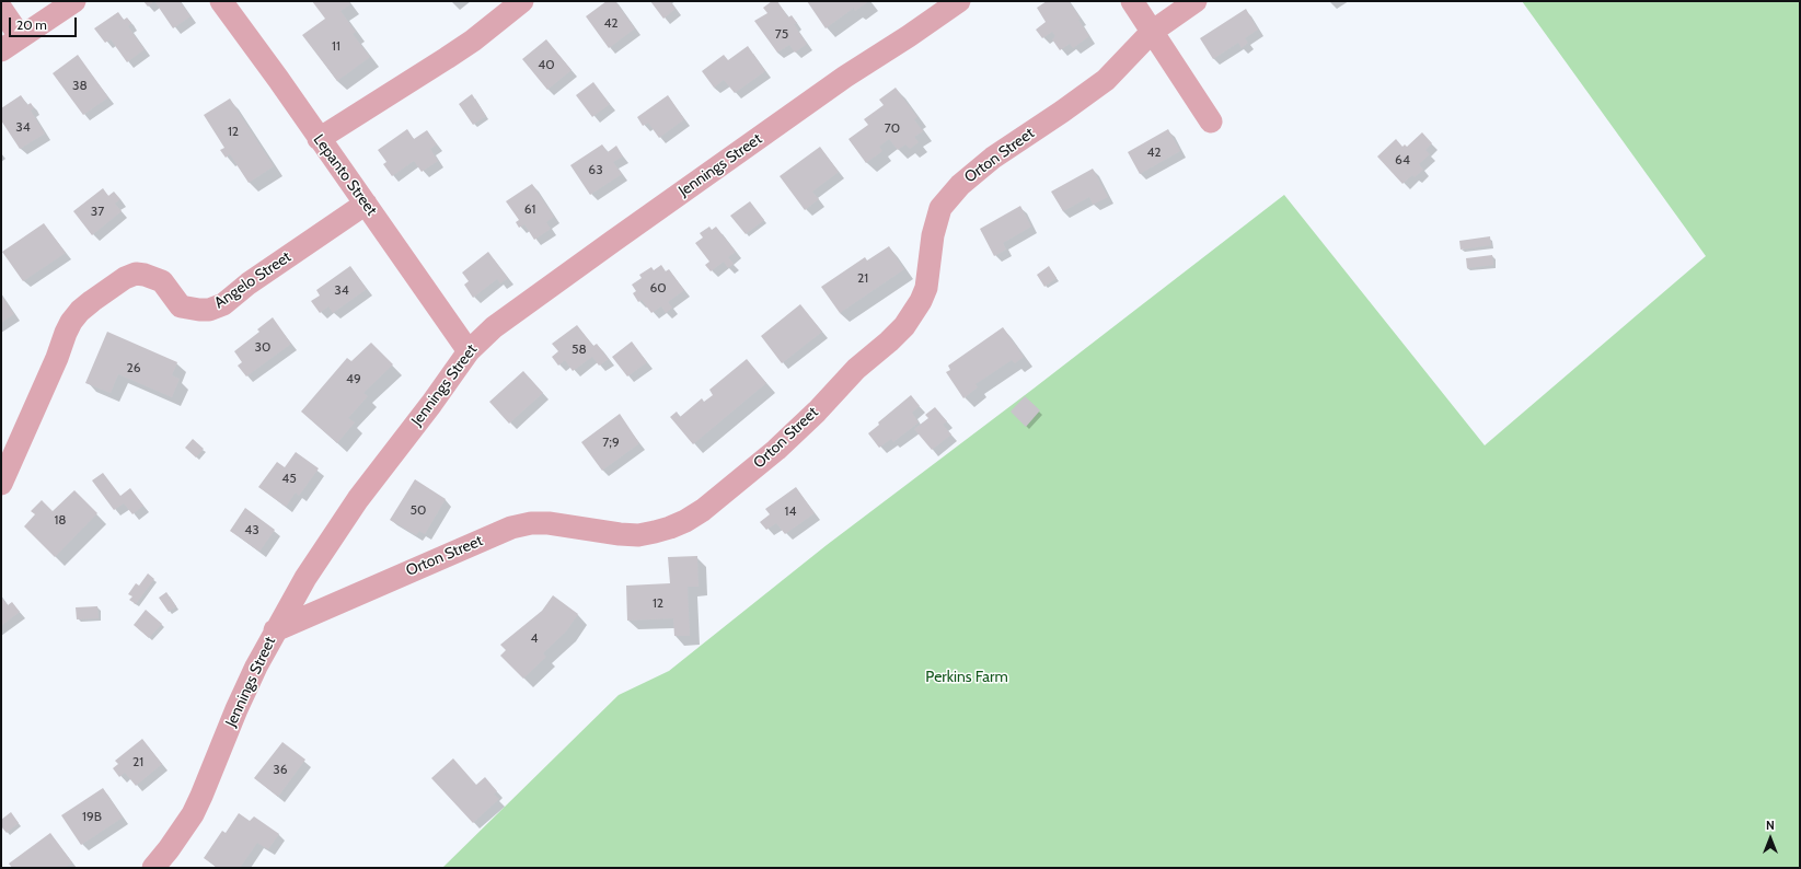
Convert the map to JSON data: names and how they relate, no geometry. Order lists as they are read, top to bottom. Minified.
{"streets":{"street":["Orton Street","Jennings Street","Lepanto Street","Angelo Street"]},"crossings":[["Orton Street","Jennings Street"],["Jennings Street","Lepanto Street"],["Lepanto Street","Angelo Street"]],"parks":["Perkins Farm"],"house_numbers":["42","75","11","40","38","34","70","12","42","64","63","61","37","21","60","34","30","58","26","49","7;9","45","50","14","18","43","12","4","21","36","19B"],"scale_bar":"20 m","north":"top"}
